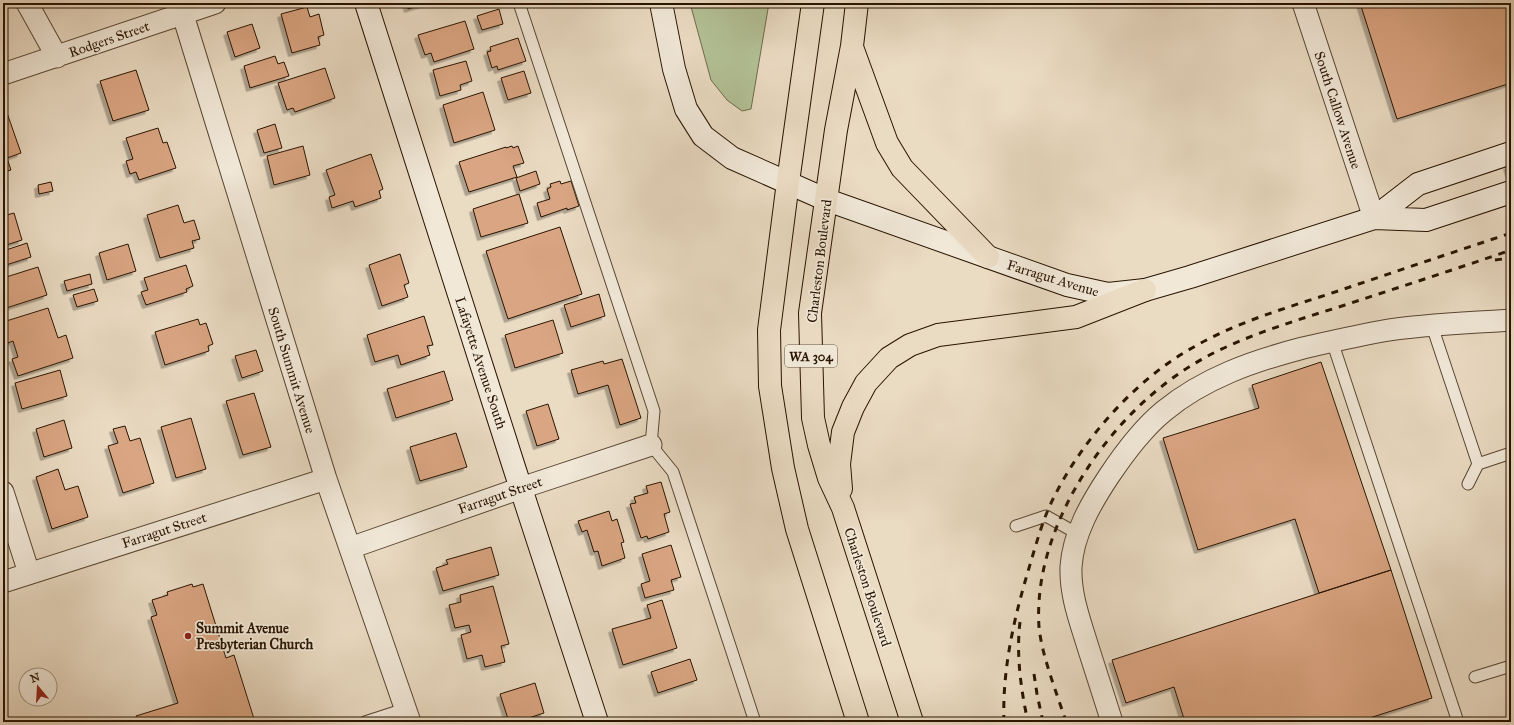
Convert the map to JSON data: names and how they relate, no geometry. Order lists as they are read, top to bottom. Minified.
{"streets":{"highway":["Charleston Boulevard","WA 304"],"street":["Rodgers Street","South Callow Avenue","Farragut Avenue","Lafayette Avenue South","South Summit Avenue","Farragut Street"]},"crossings":[["Rodgers Street","South Summit Avenue"],["South Callow Avenue","Farragut Avenue"],["Charleston Boulevard","Farragut Avenue"],["Lafayette Avenue South","Farragut Street"],["South Summit Avenue","Farragut Street"]],"places":["Summit Avenue Presbyterian Church"],"north":"top"}
